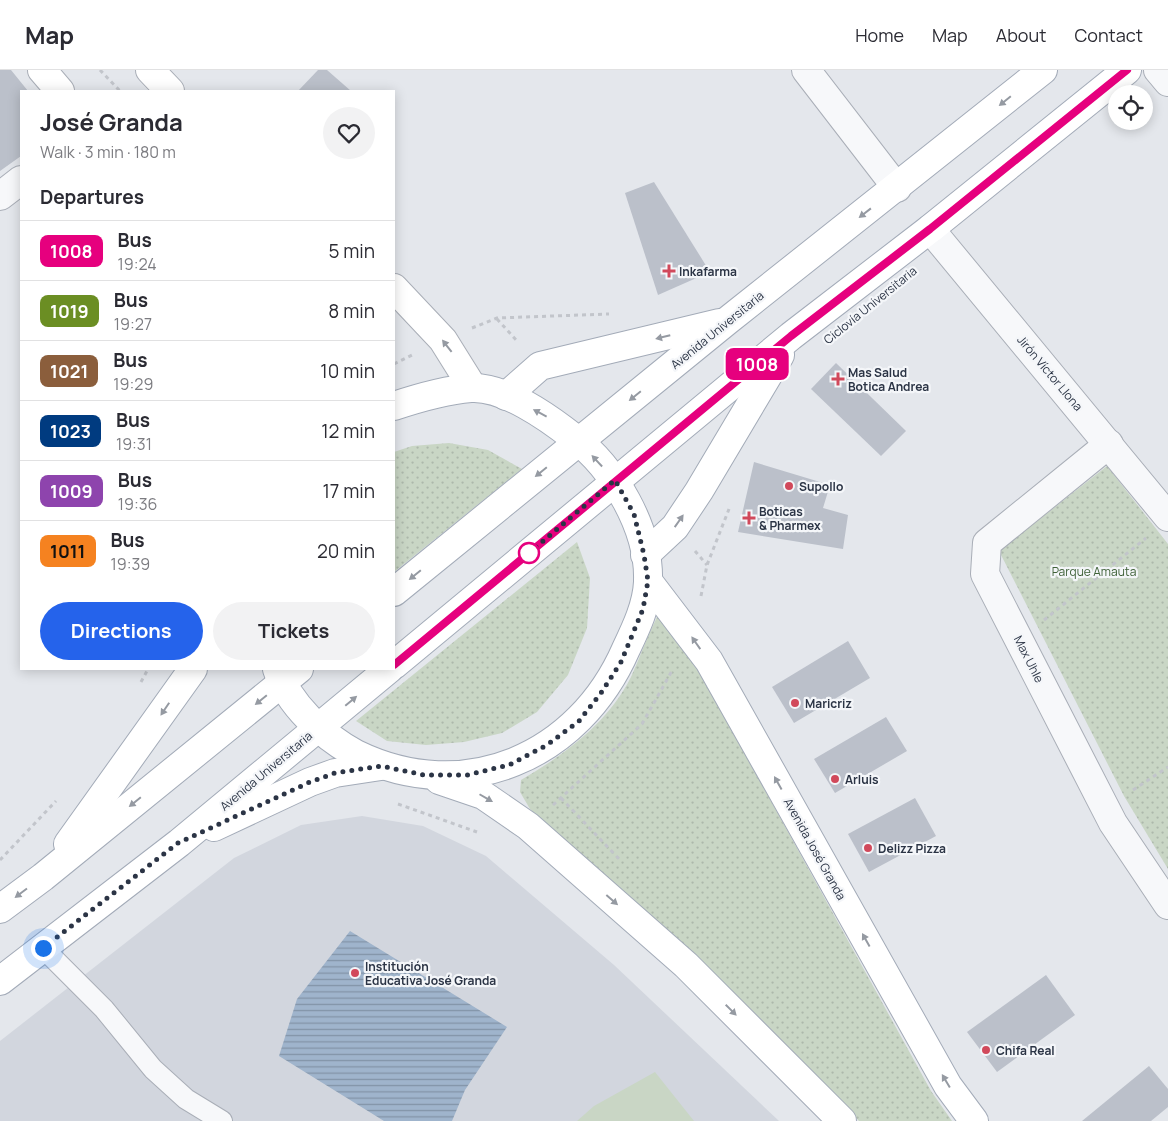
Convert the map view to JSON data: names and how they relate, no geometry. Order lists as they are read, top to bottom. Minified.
{"streets":{"main road":["Avenida Universitaria","Avenida José Granda"],"street":["Jirón Víctor Llona","Max Uhle"]},"crossings":[["Jirón Víctor Llona","Max Uhle"]],"parks":["Parque Amauta"],"places":{"health":["Inkafarma","Mas Salud Botica Andrea","Boticas & Pharmex"],"other":["Supollo","Maricriz","Arluis","Delizz Pizza","Institución Educativa José Granda","Chifa Real"]},"lines":["bus line 1008"],"page":{"header":"Map","nav":["Home","Map","About","Contact"],"on_map":"1008","heading":[["José Granda","Walk · 3 min · 180 m"],"Departures"],"list":[{"mark":"1008","name":"Bus","note":"19:24","value":"5 min"},{"mark":"1019","name":"Bus","note":"19:27","value":"8 min"},{"mark":"1021","name":"Bus","note":"19:29","value":"10 min"},{"mark":"1023","name":"Bus","note":"19:31","value":"12 min"},{"mark":"1009","name":"Bus","note":"19:36","value":"17 min"},{"mark":"1011","name":"Bus","note":"19:39","value":"20 min"}],"buttons":["Directions","Tickets"]}}
